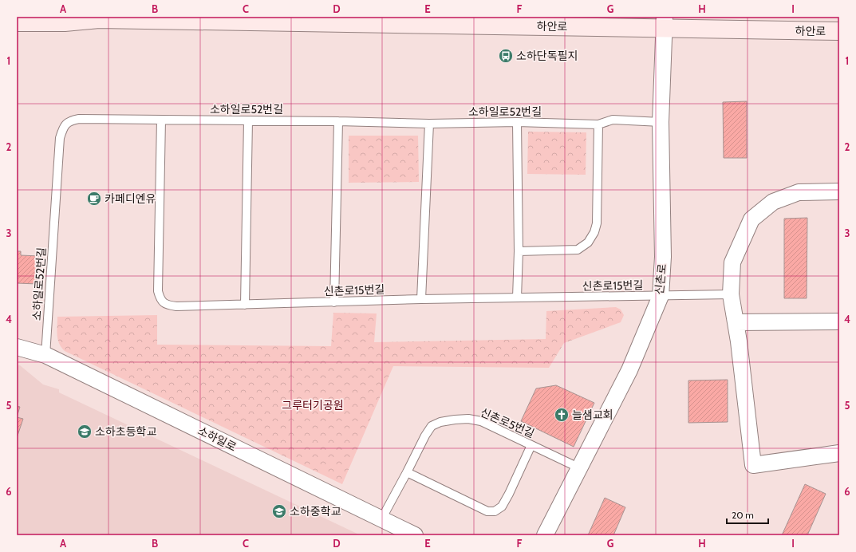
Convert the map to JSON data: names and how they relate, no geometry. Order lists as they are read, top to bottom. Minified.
{"streets":{"main road":["하안로"],"street":["신촌로","소하일로"],"lane":["소하일로52번길","신촌로15번길","신촌로5번길"]},"crossings":[["하안로","신촌로"],["소하일로52번길","신촌로"],["소하일로52번길","신촌로15번길"],["소하일로52번길","소하일로"],["신촌로","신촌로15번길"],["신촌로","신촌로5번길"],["신촌로5번길","소하일로"]],"parks":["그루터기공원"],"places":{"bus stop":["소하단독필지"],"cafe":["카페디엔유"],"church":["늘샘교회"],"school or university":["소하초등학교","소하중학교"]},"scale_bar":"20 m","grid":{"columns":["A","B","C","D","E","F","G","H","I"],"rows":["1","2","3","4","5","6"]}}
